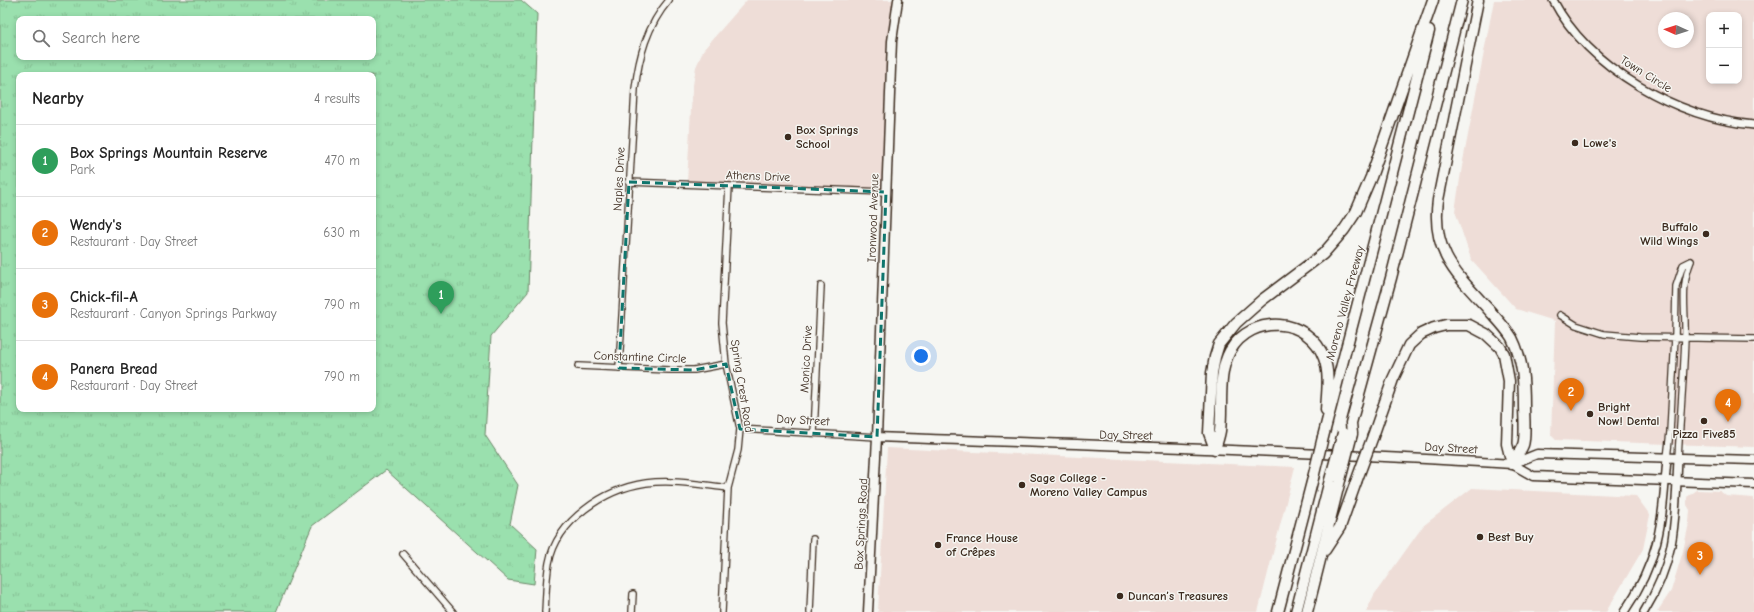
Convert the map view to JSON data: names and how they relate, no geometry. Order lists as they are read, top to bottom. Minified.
{"streets":{"highway":["Moreno Valley Freeway"],"main road":["Ironwood Avenue","Day Street","Box Springs Road"],"street":["Town Circle","Athens Drive","Naples Drive","Constantine Circle","Monico Drive","Spring Crest Road"]},"crossings":[["Athens Drive","Naples Drive"],["Athens Drive","Ironwood Avenue"],["Athens Drive","Spring Crest Road"],["Naples Drive","Constantine Circle"],["Ironwood Avenue","Day Street"],["Ironwood Avenue","Box Springs Road"],["Constantine Circle","Spring Crest Road"],["Monico Drive","Day Street"],["Spring Crest Road","Day Street"],["Day Street","Box Springs Road"]],"places":["Box Springs School","Lowe's","Buffalo Wild Wings","Bright Now! Dental","Pizza Five85","Sage College - Moreno Valley Campus","Best Buy","France House of Crêpes","Duncan’s Treasures"],"north":"left","page":{"map_buttons":["+","−"],"search":"Search here","heading":["Nearby","4 results"],"list":[{"mark":"1","name":"Box Springs Mountain Reserve","note":"Park","value":"470 m"},{"mark":"2","name":"Wendy's","note":"Restaurant · Day Street","value":"630 m"},{"mark":"3","name":"Chick-fil-A","note":"Restaurant · Canyon Springs Parkway","value":"790 m"},{"mark":"4","name":"Panera Bread","note":"Restaurant · Day Street","value":"790 m"}],"pins":["1","2","4","3"]}}
